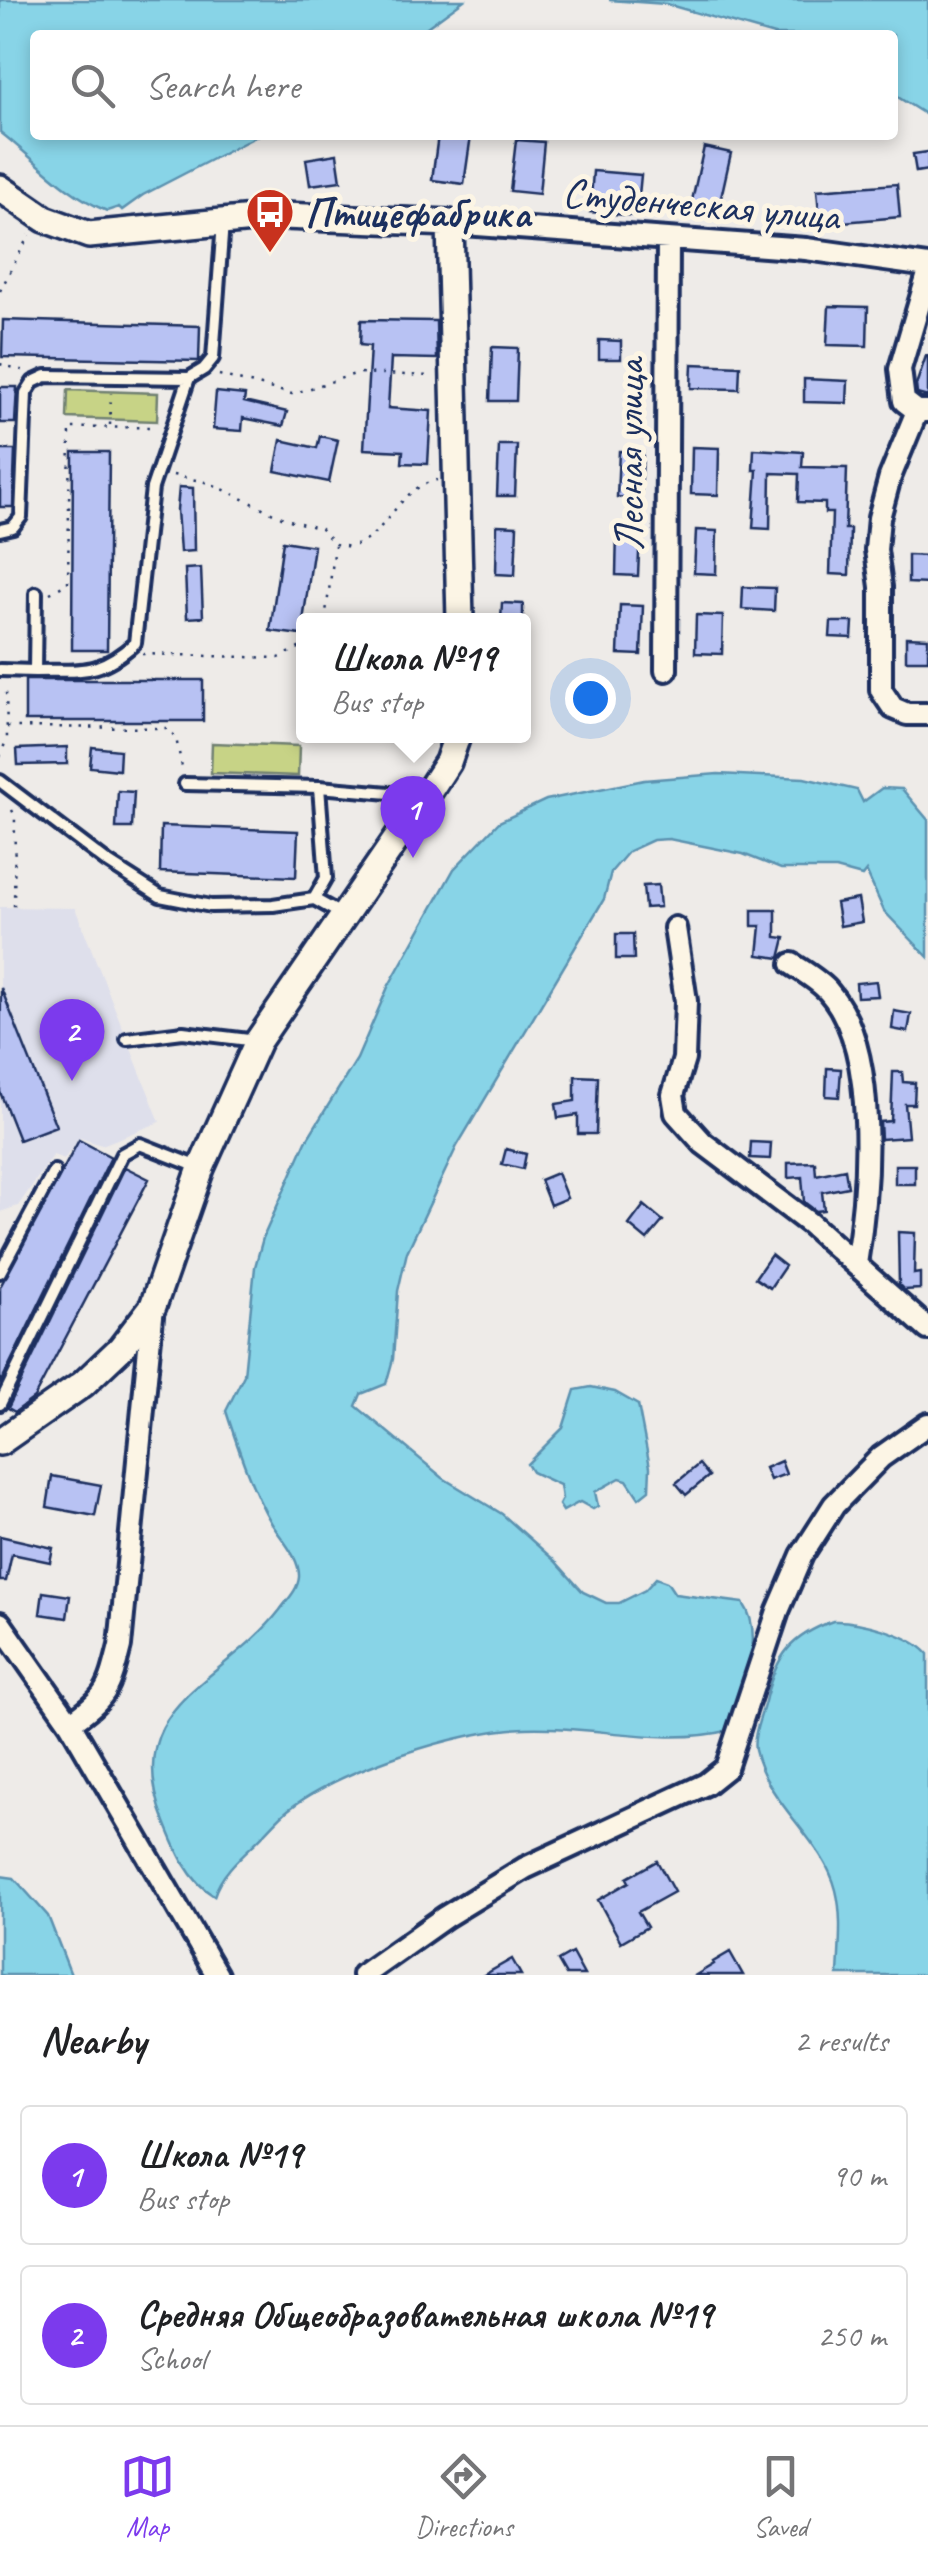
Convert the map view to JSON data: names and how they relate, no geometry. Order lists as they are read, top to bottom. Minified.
{"streets":{"street":["Студенческая улица","Лесная улица"]},"crossings":[["Студенческая улица","Лесная улица"]],"places":{"bus stop":["Птицефабрика"]},"page":{"search":"Search here","popup":["Школа №19","Bus stop"],"pins":["1","2"],"heading":["Nearby","2 results"],"list":[{"mark":"1","name":"Школа №19","note":"Bus stop","value":"90 m"},{"mark":"2","name":"Средняя Общеобразовательная школа №19","note":"School","value":"250 m"}],"nav":["Map","Directions","Saved"]}}
